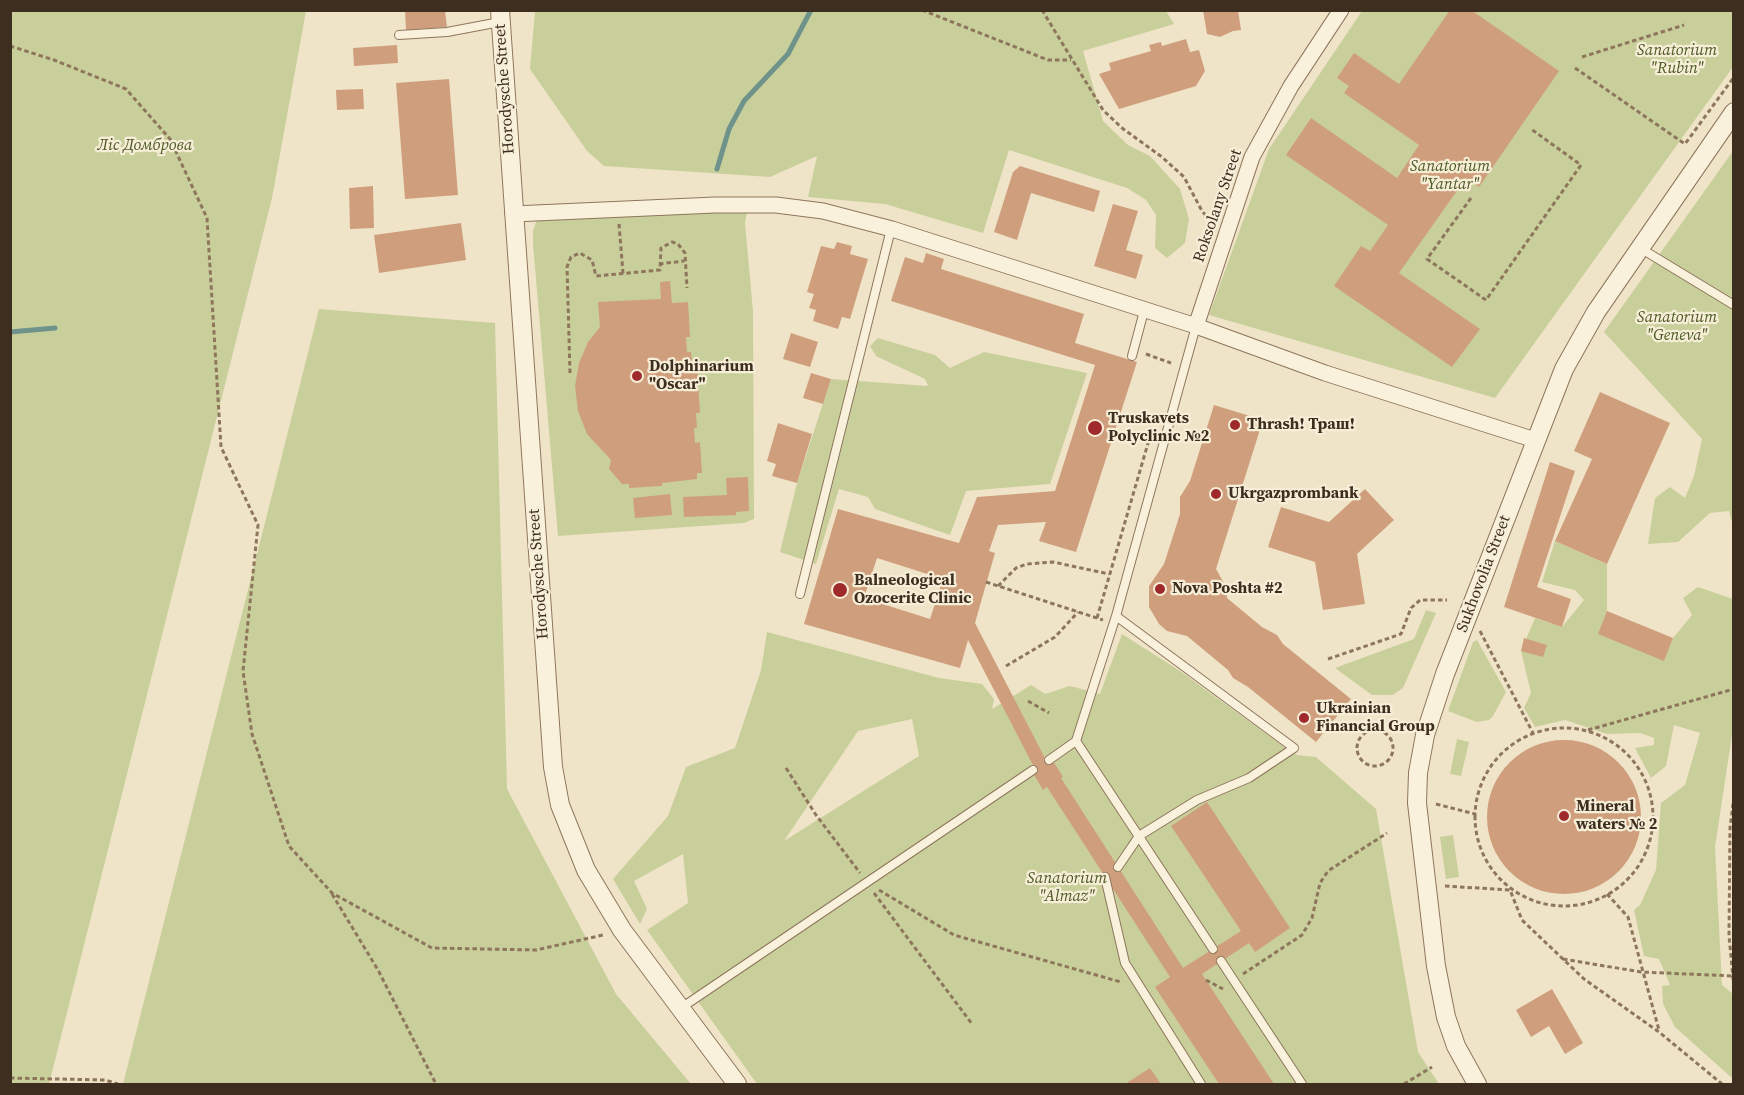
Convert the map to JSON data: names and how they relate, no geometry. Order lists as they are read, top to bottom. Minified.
{"streets":{"street":["Horodysche Street","Roksolany Street","Sukhovolia Street"]},"parks":["Sanatorium \"Rubin\"","Ліс Домброва","Sanatorium \"Yantar\"","Sanatorium \"Geneva\"","Sanatorium \"Almaz\""],"places":["Dolphinarium \"Oscar\"","Thrash! Траш!","Truskavets Polyclinic №2","Ukrgazprombank","Nova Poshta #2","Balneological Ozocerite Clinic","Ukrainian Financial Group","Mineral waters № 2"]}
